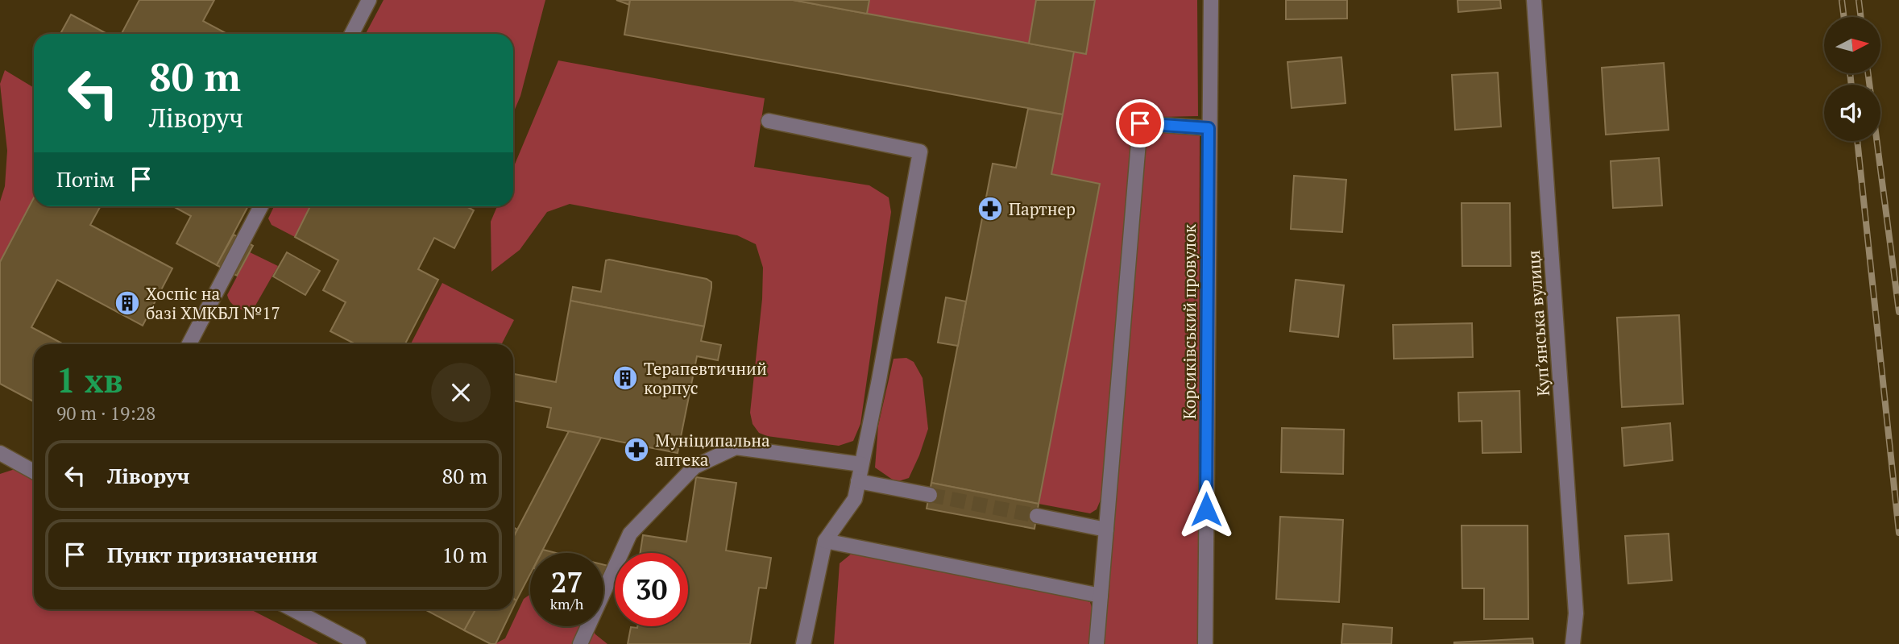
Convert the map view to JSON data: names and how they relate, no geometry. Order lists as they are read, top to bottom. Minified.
{"streets":{"street":["Корсиківський провулок","Куп’янська вулиця"]},"places":{"pharmacy":["Партнер","Муніципальна аптека"],"building":["Хоспіс на базі ХМКБЛ №17","Терапевтичний корпус"]},"north":"right","page":{"turn":["80 m","Ліворуч"],"then":"Потім","heading":["1 хв","90 m · 19:28"],"list":[{"name":"Ліворуч","value":"80 m"},{"name":"Пункт призначення","value":"10 m"}],"speed":"27 km/h","limit":"30"}}
